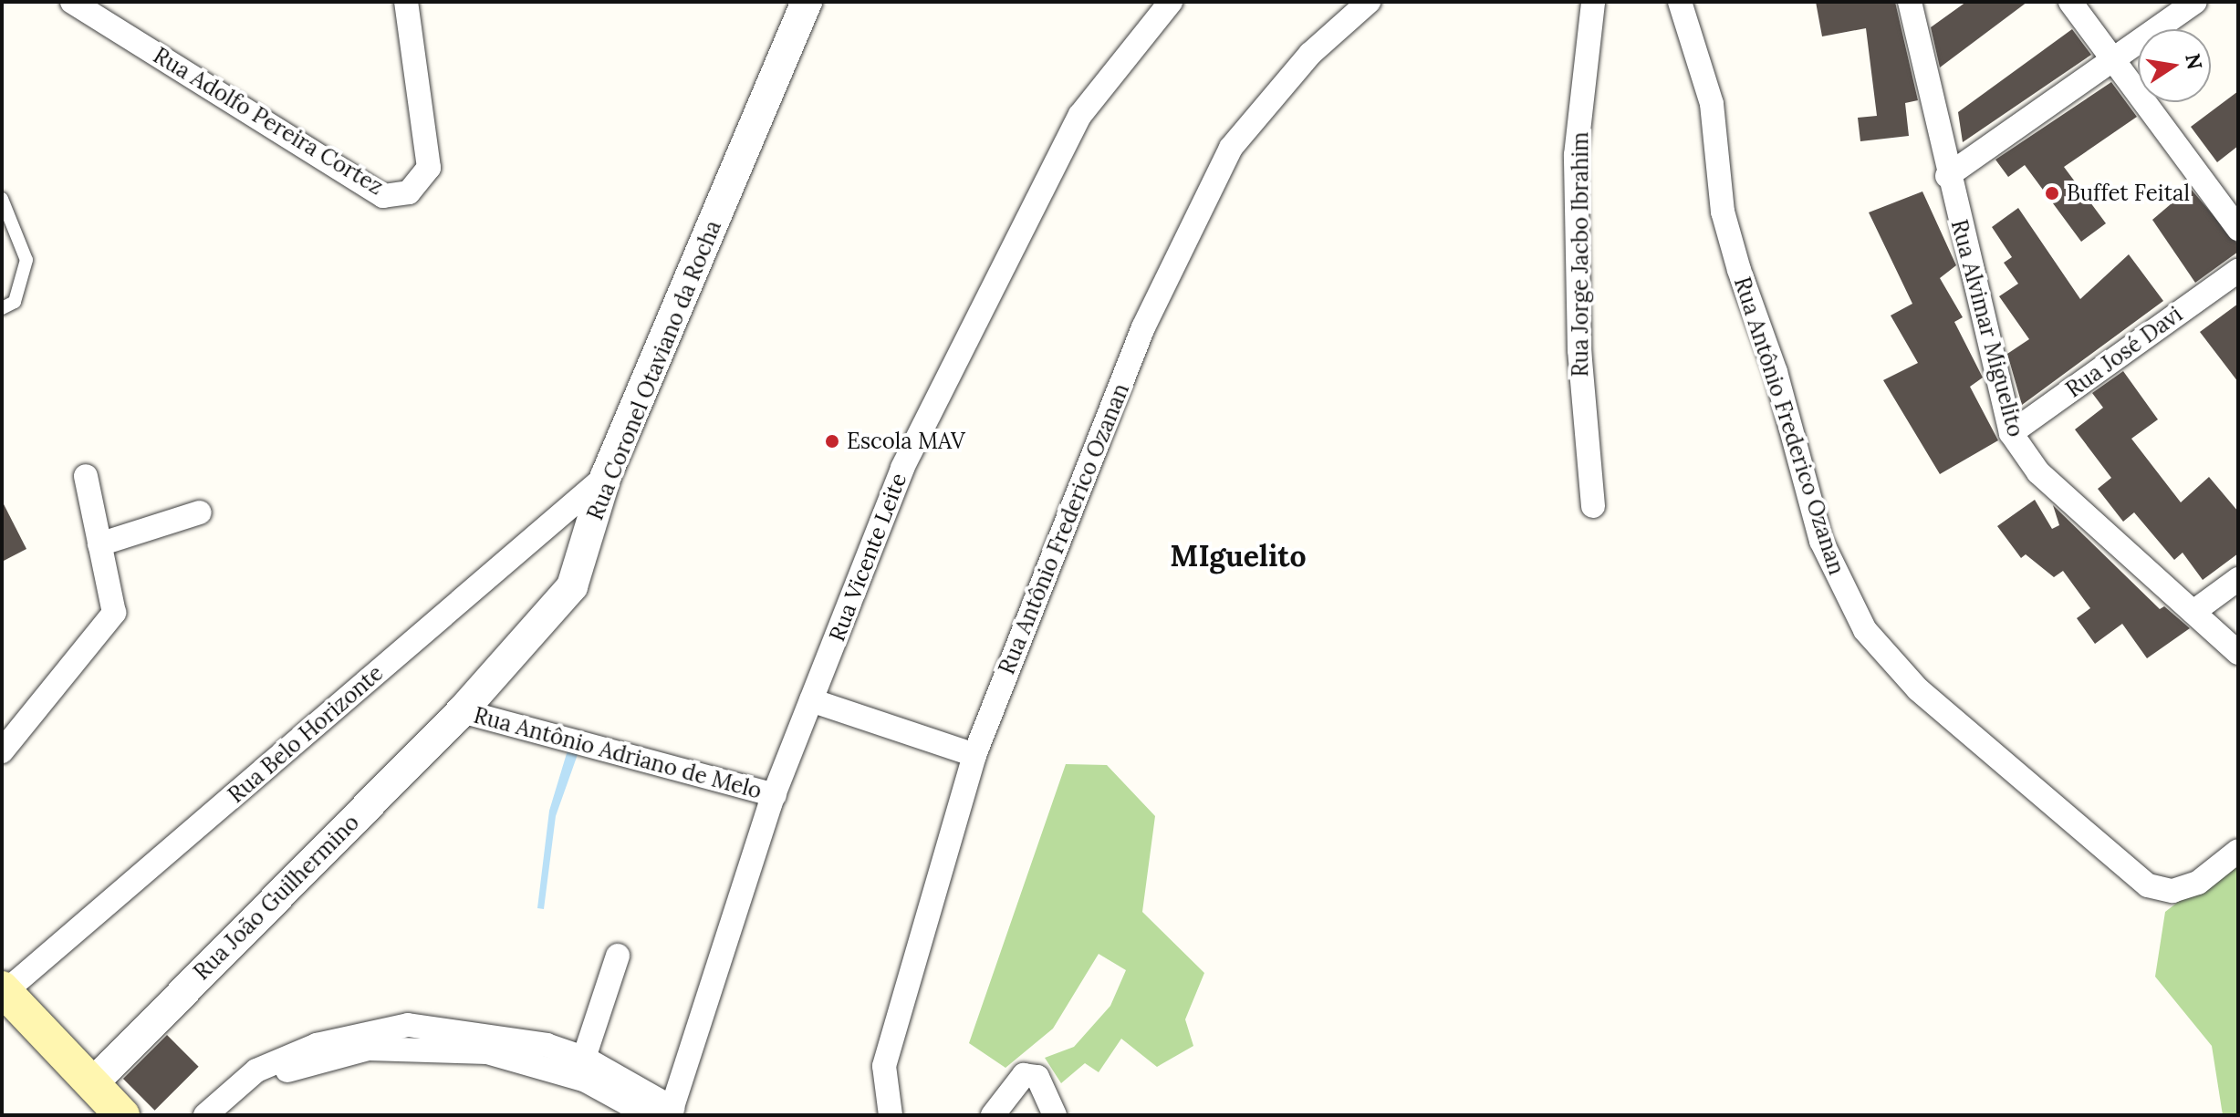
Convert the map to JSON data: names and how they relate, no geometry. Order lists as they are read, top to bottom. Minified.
{"streets":{"street":["Rua Adolfo Pereira Cortez","Rua Jorge Jacbo Ibrahim","Rua Alvimar Miguelito","Rua José Davi","Rua Coronel Otaviano da Rocha","Rua Antônio Frederico Ozanan","Rua Vicente Leite","Rua Belo Horizonte","Rua Antônio Adriano de Melo","Rua João Guilhermino"]},"crossings":[["Rua Alvimar Miguelito","Rua José Davi"],["Rua Coronel Otaviano da Rocha","Rua Belo Horizonte"],["Rua Coronel Otaviano da Rocha","Rua Antônio Adriano de Melo"],["Rua Coronel Otaviano da Rocha","Rua João Guilhermino"],["Rua Vicente Leite","Rua Antônio Adriano de Melo"],["Rua Antônio Adriano de Melo","Rua João Guilhermino"]],"districts":["MIguelito"],"places":["Buffet Feital","Escola MAV"],"north":"right"}
